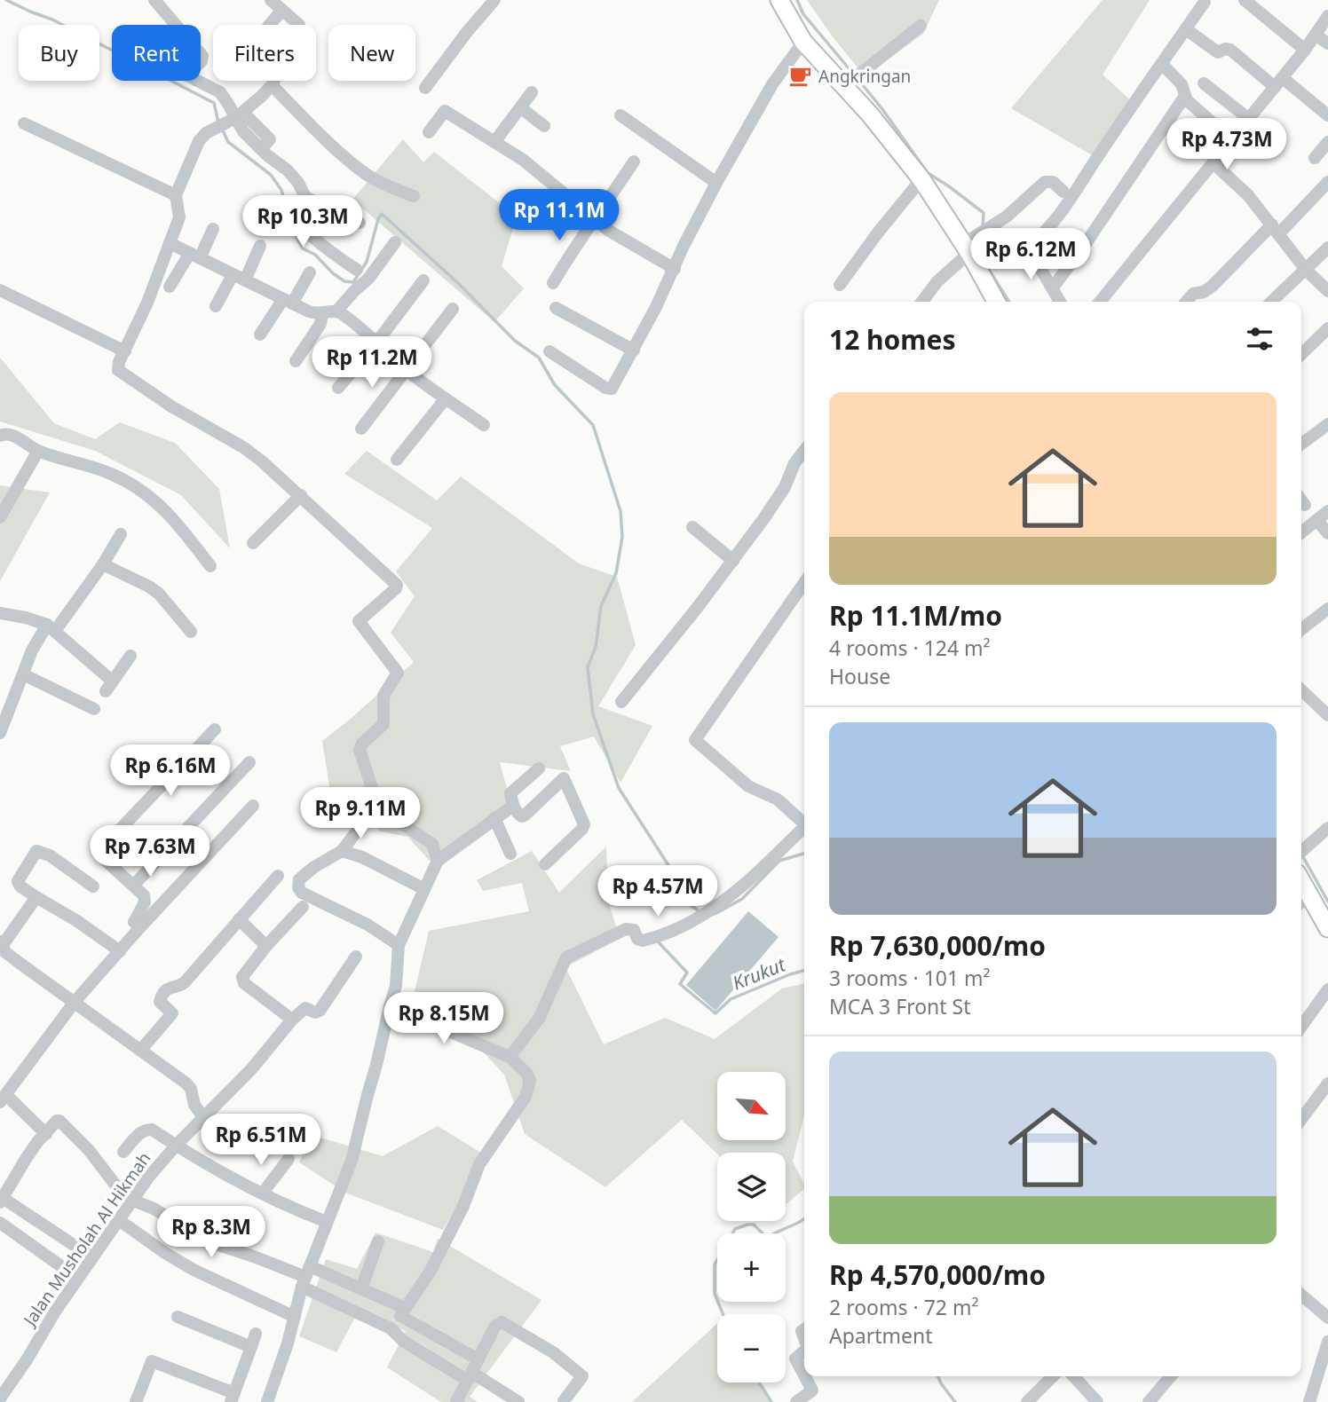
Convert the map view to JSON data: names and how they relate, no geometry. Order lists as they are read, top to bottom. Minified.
{"streets":{"street":["Jalan Musholah Al Hikmah"]},"water":["Krukut"],"places":{"cafe":["Angkringan"]},"north":"bottom right","page":{"chip":["Buy","Rent","Filters","New"],"price":["Rp 4.73M","Rp 11.1M","Rp 10.3M","Rp 6.12M","Rp 11.2M","Rp 6.16M","Rp 9.11M","Rp 7.63M","Rp 4.57M","Rp 8.15M","Rp 6.51M","Rp 8.3M"],"heading":"12 homes","list":[{"name":"Rp 11.1M/mo","note":"4 rooms · 124 m² · House"},{"name":"Rp 7,630,000/mo","note":"3 rooms · 101 m² · MCA 3 Front St"},{"name":"Rp 4,570,000/mo","note":"2 rooms · 72 m² · Apartment"}],"map_buttons":["+","−"]}}
